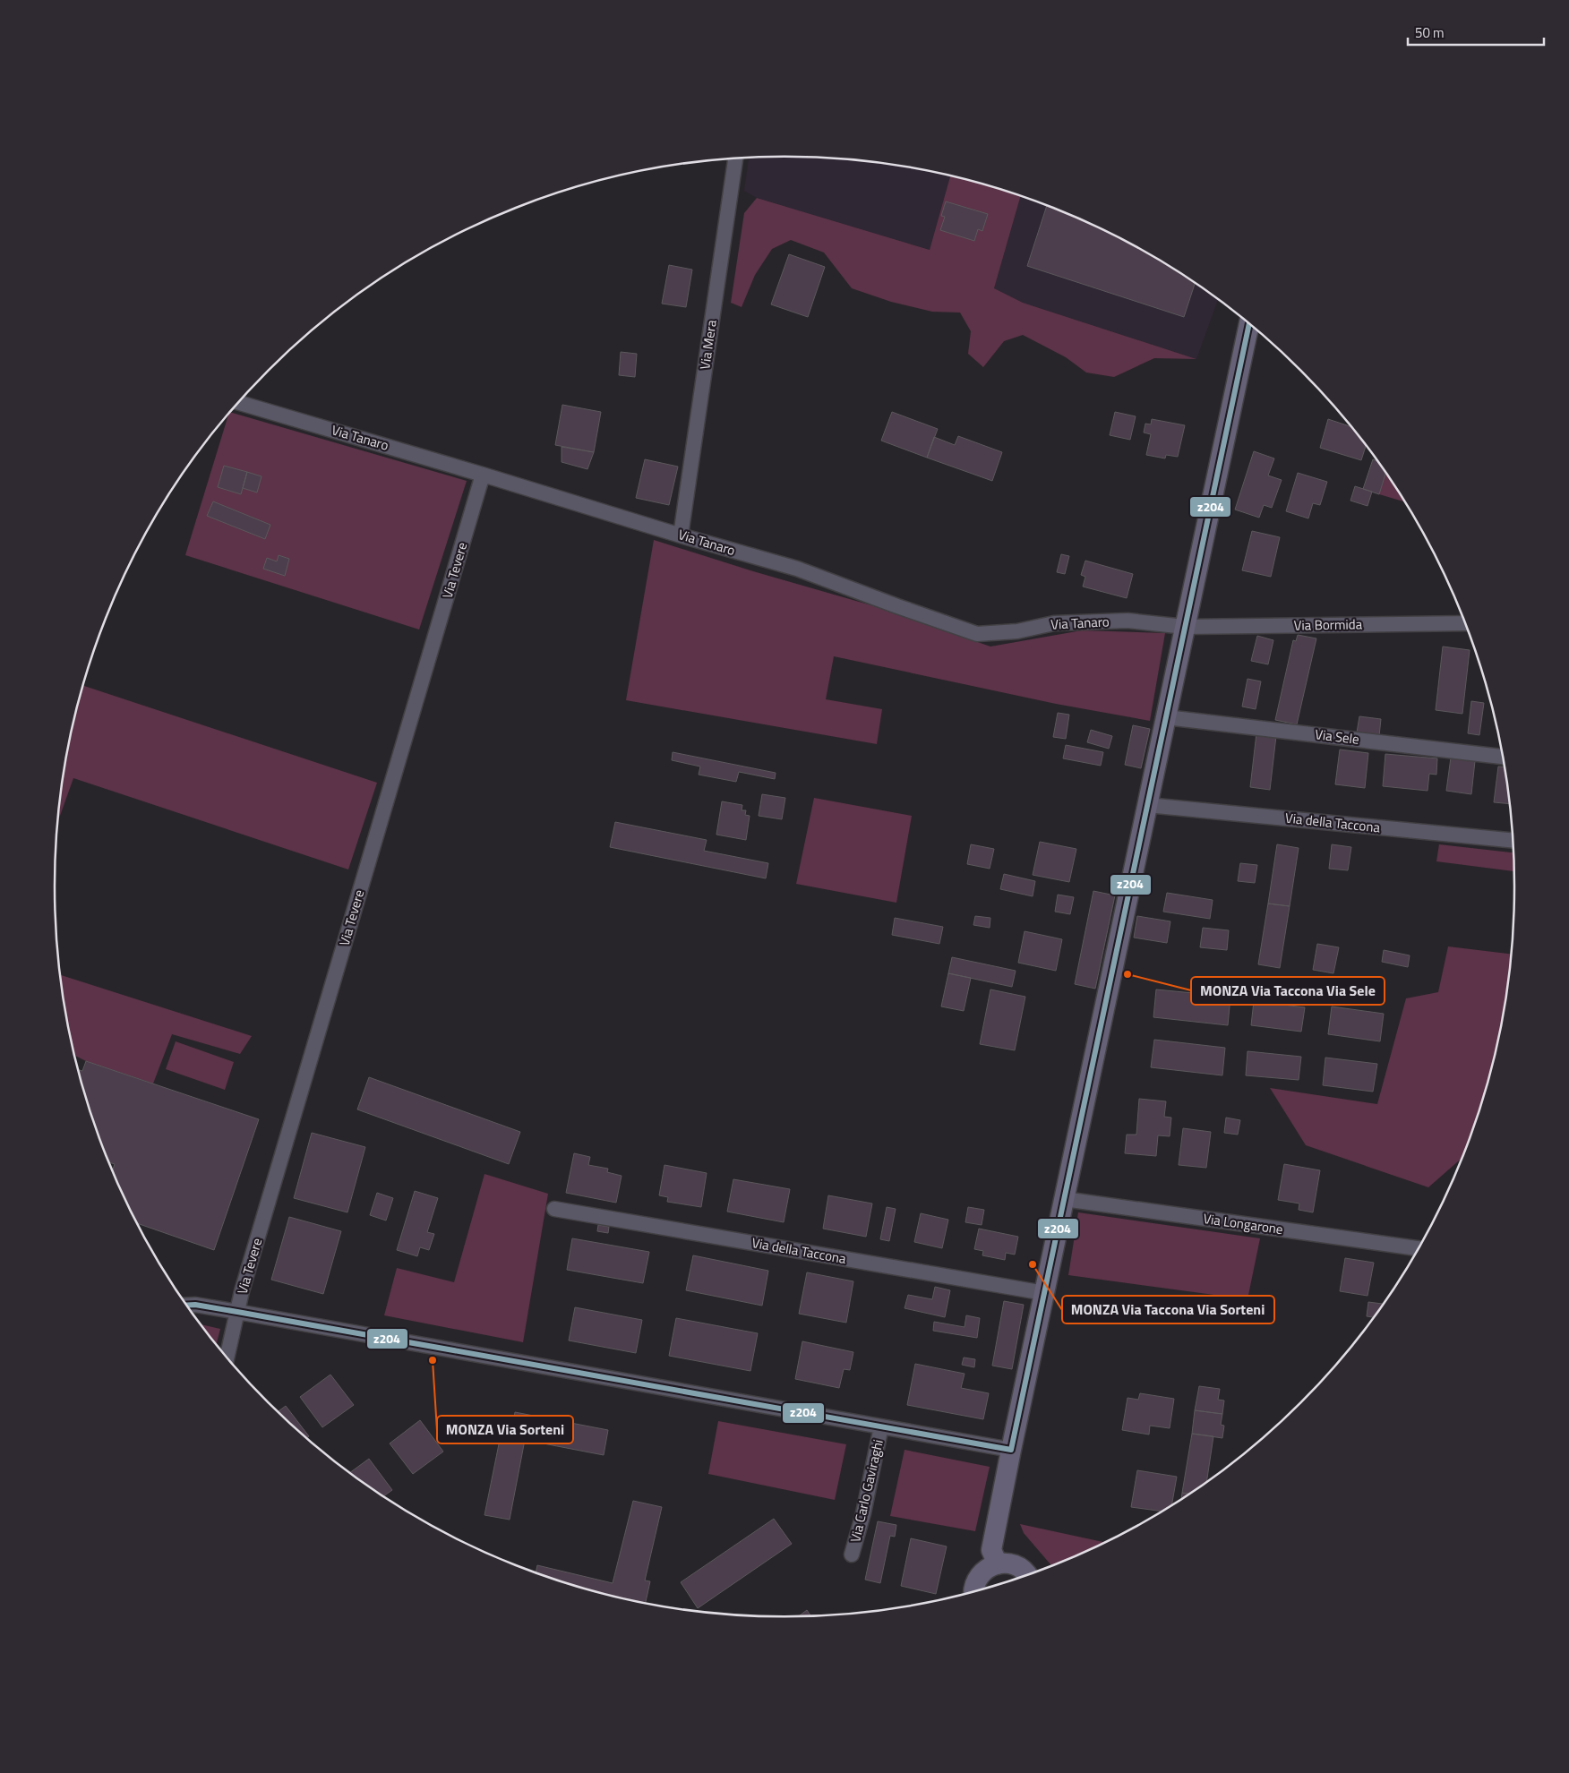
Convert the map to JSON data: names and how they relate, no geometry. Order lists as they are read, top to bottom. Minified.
{"streets":{"street":["Via Mera","Via Tanaro","Via Tevere","Via Bormida","Via Sele","Via della Taccona","Via Longarone","Via Carlo Gaviraghi"]},"crossings":[["Via Mera","Via Tanaro"],["Via Tanaro","Via Tevere"],["Via Tanaro","Via Bormida"]],"places":["MONZA Via Taccona Via Sele","MONZA Via Taccona Via Sorteni","MONZA Via Sorteni"],"lines":["transit line z204"],"scale_bar":"50 m"}
